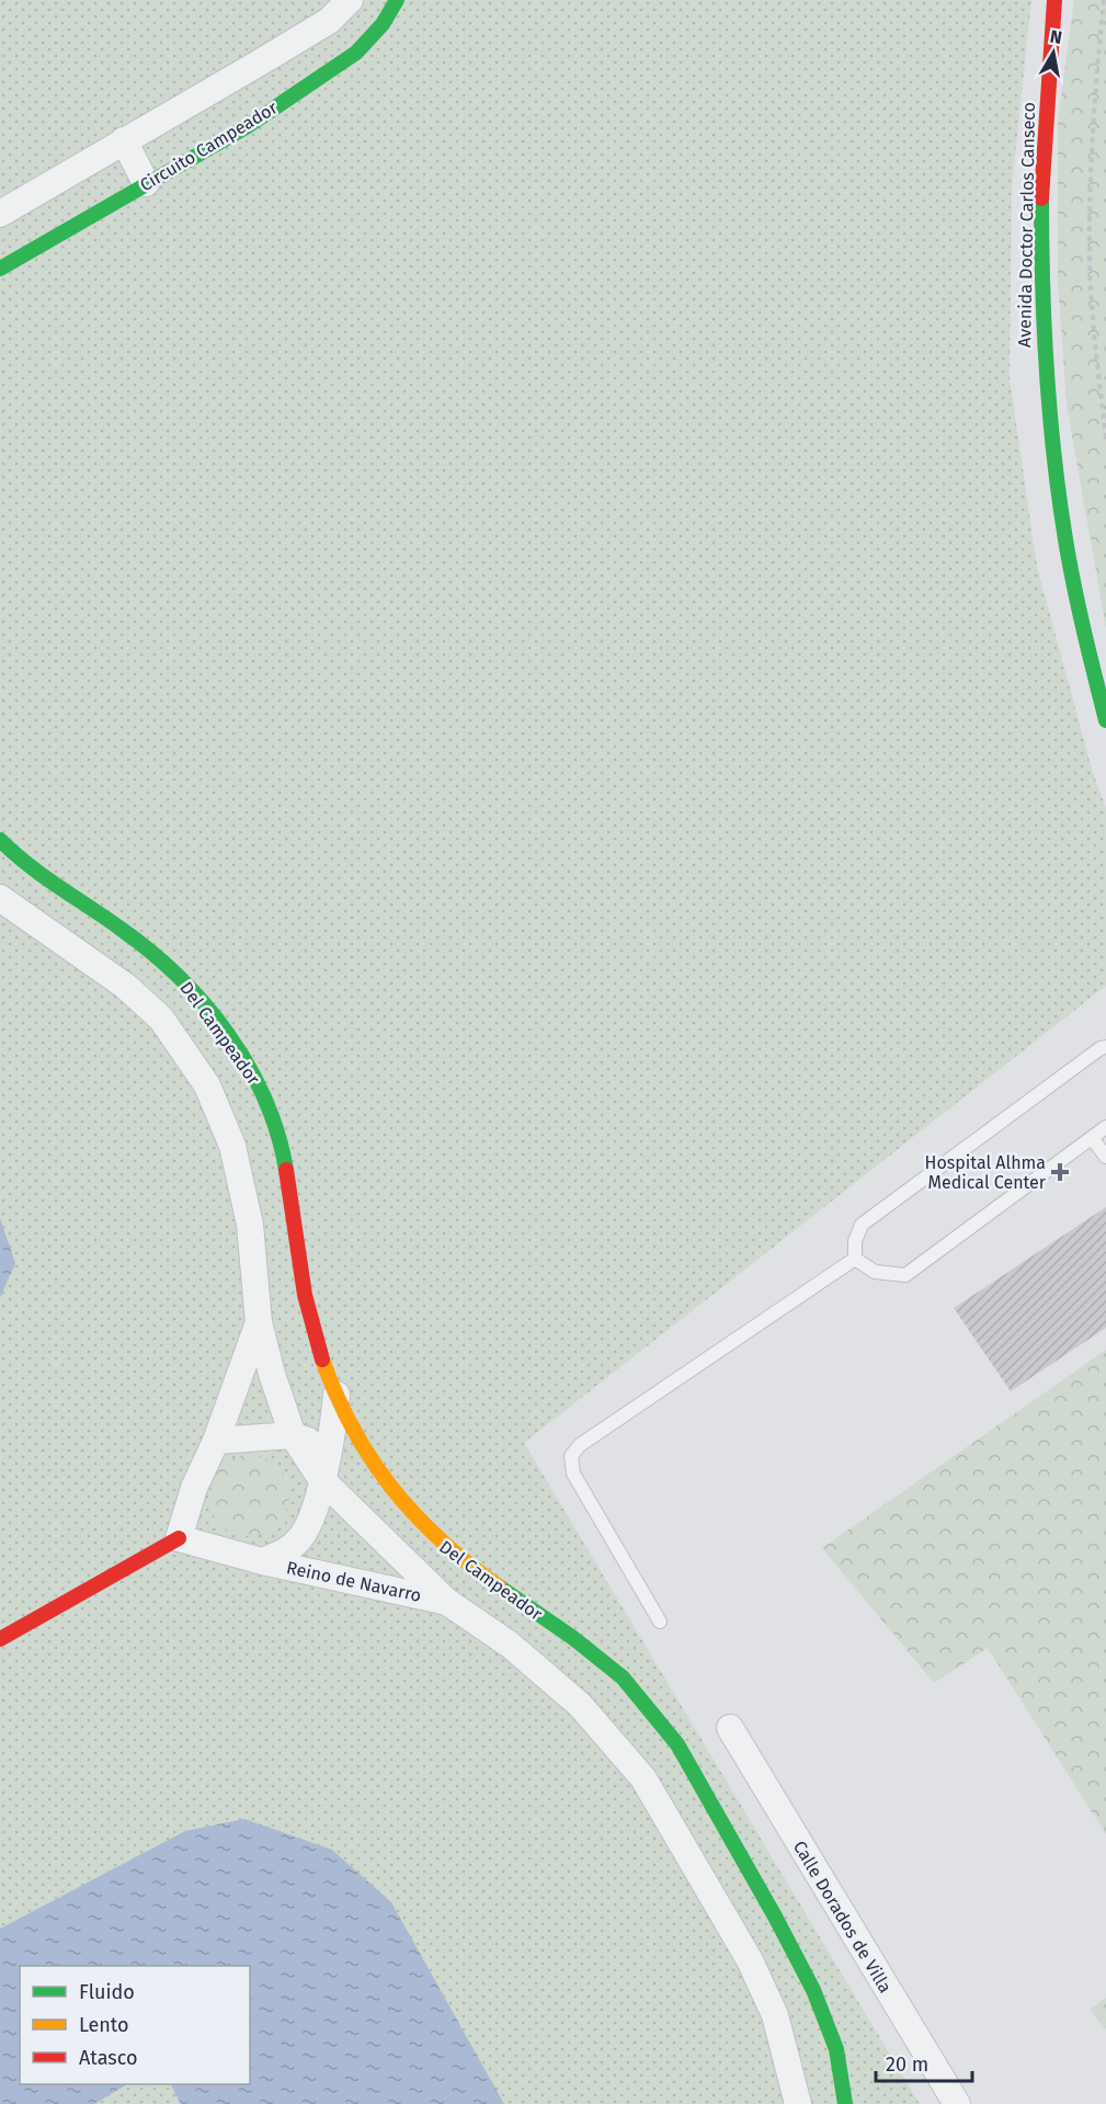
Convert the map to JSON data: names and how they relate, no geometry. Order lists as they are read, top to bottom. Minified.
{"streets":{"street":["Circuito Campeador","Avenida Doctor Carlos Canseco","Del Campeador","Reino de Navarro","Calle Dorados de Villa"]},"crossings":[["Del Campeador","Reino de Navarro"]],"places":{"health":["Hospital Alhma Medical Center"]},"legend":["Fluido","Lento","Atasco"],"scale_bar":"20 m","north":"top"}
